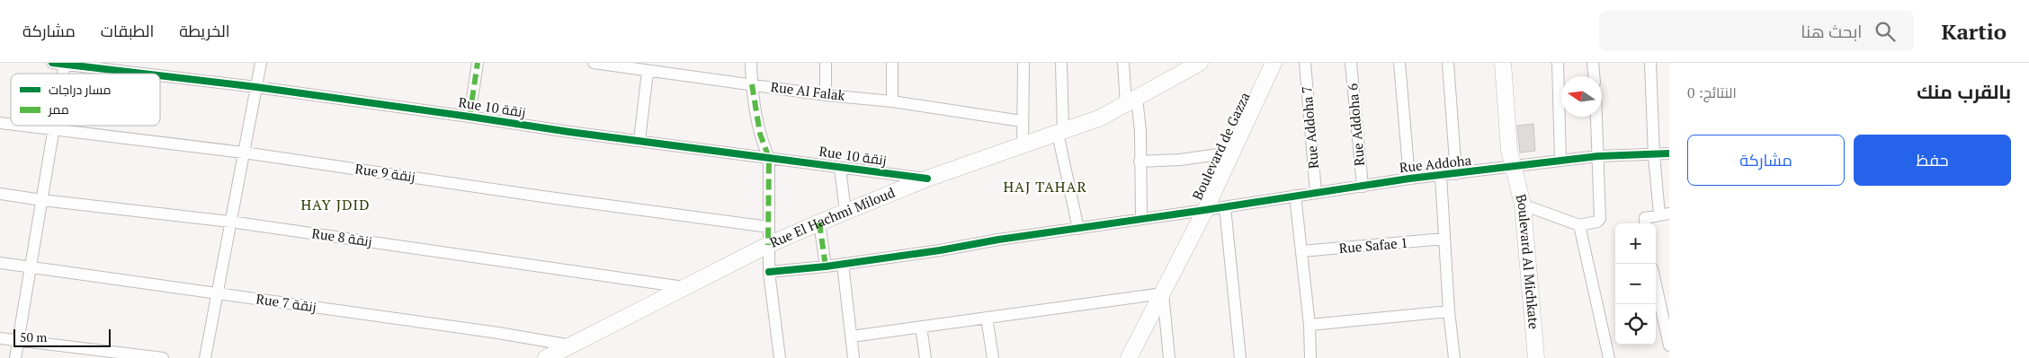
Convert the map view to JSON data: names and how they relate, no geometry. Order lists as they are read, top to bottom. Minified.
{"streets":{"street":["Rue Al Falak","Rue 10 زنقة","Rue Addoha 6","Rue Addoha 7","Boulevard de Gazza","Rue Addoha","Rue 9 زنقة","Rue El Hachmi Miloud","Rue 8 زنقة","Rue Safae 1","Boulevard Al Michkate","Rue 7 زنقة"]},"crossings":[["Rue 10 زنقة","Rue El Hachmi Miloud"],["Rue Addoha 6","Rue Addoha"],["Rue Addoha 7","Rue Addoha"],["Boulevard de Gazza","Rue Addoha"],["Rue Addoha","Boulevard Al Michkate"],["Rue El Hachmi Miloud","Rue 8 زنقة"],["Rue El Hachmi Miloud","Rue 7 زنقة"]],"districts":["HAJ TAHAR","HAY JDID"],"legend":["مسار دراجات","ممر"],"scale_bar":"50 m","north":"left","page":{"header":"Kartio","search":"ابحث هنا","nav":["الخريطة","الطبقات","مشاركة"],"heading":["بالقرب منك","النتائج: 0"],"buttons":["حفظ","مشاركة"],"map_buttons":["+","−"],"scale":"50 m"}}
